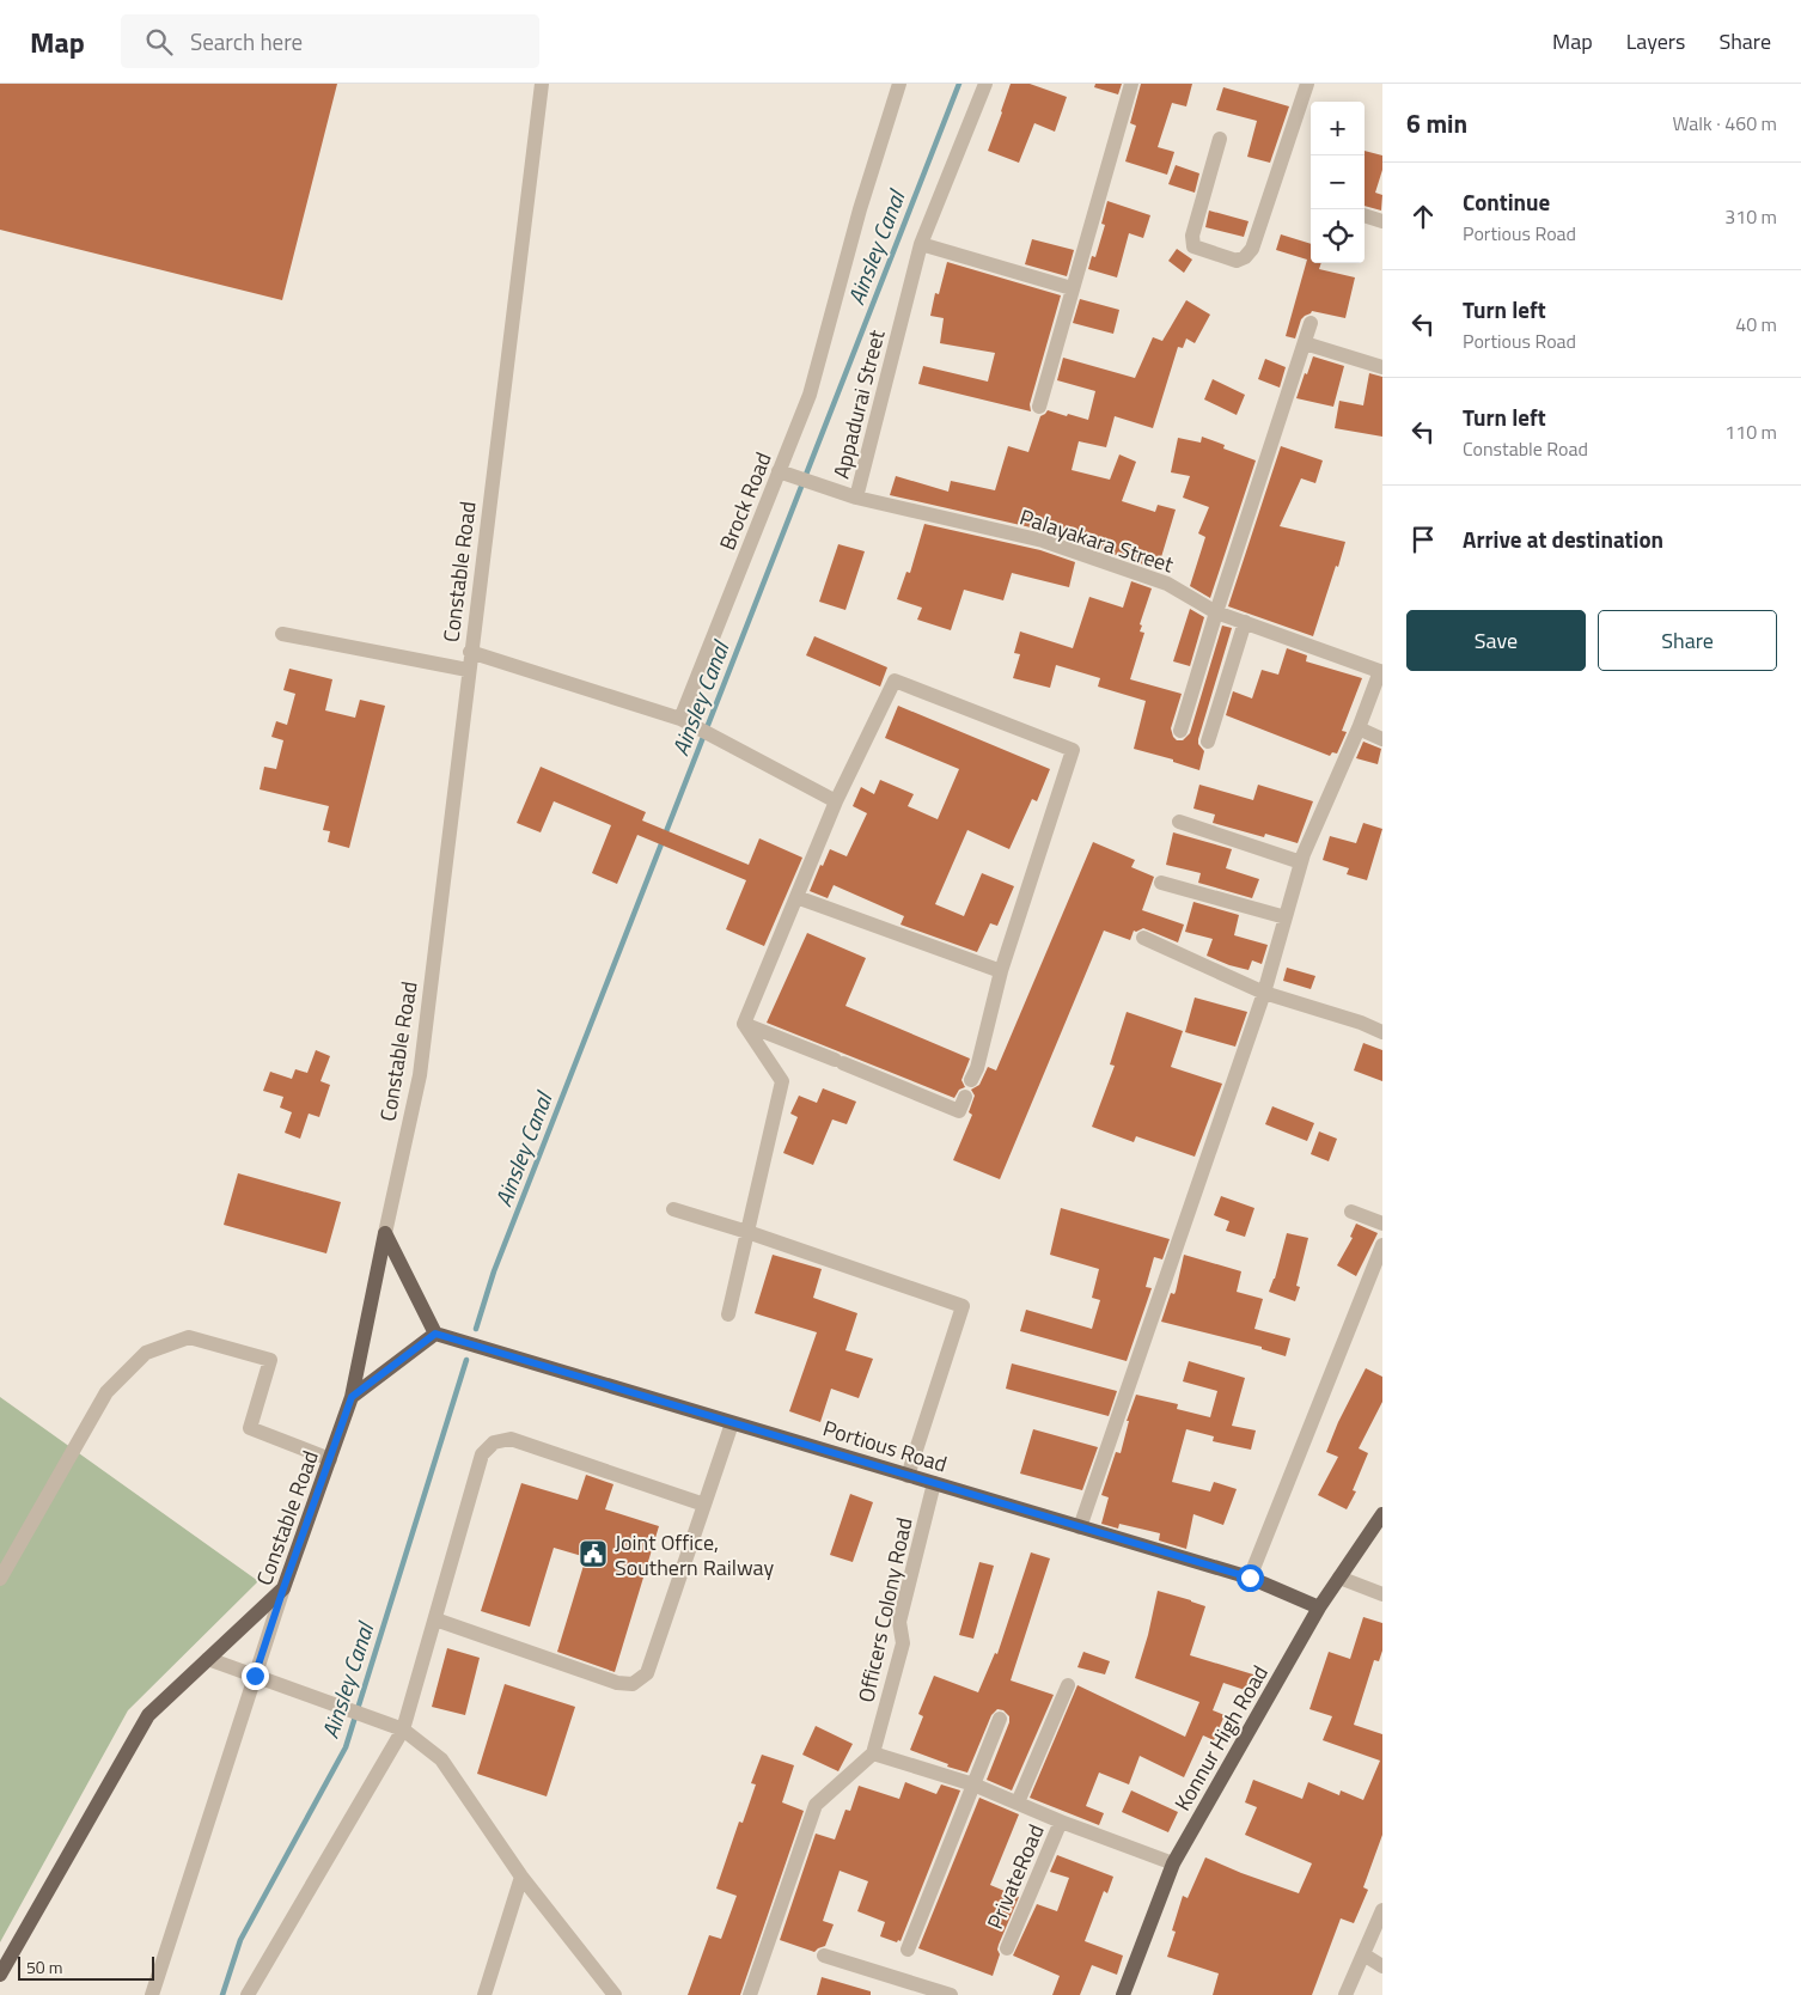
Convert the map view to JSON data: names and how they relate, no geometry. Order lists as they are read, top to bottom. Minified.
{"streets":{"main road":["Constable Road","Portious Road","Konnur High Road"],"street":["Appadurai Street","Brock Road","Palayakara Street","Officers Colony Road","PrivateRoad"]},"crossings":[["Appadurai Street","Palayakara Street"],["Brock Road","Palayakara Street"],["Portious Road","Officers Colony Road"],["Portious Road","Konnur High Road"]],"water":["Ainsley Canal"],"places":{"public building":["Joint Office, Southern Railway"]},"scale_bar":"50 m","page":{"header":"Map","search":"Search here","nav":["Map","Layers","Share"],"heading":["6 min","Walk · 460 m"],"map_buttons":["+","−"],"list":[["Continue","Portious Road","310 m"],["Turn left","Portious Road","40 m"],["Turn left","Constable Road","110 m"],"Arrive at destination"],"buttons":["Save","Share"],"scale":"50 m"}}
